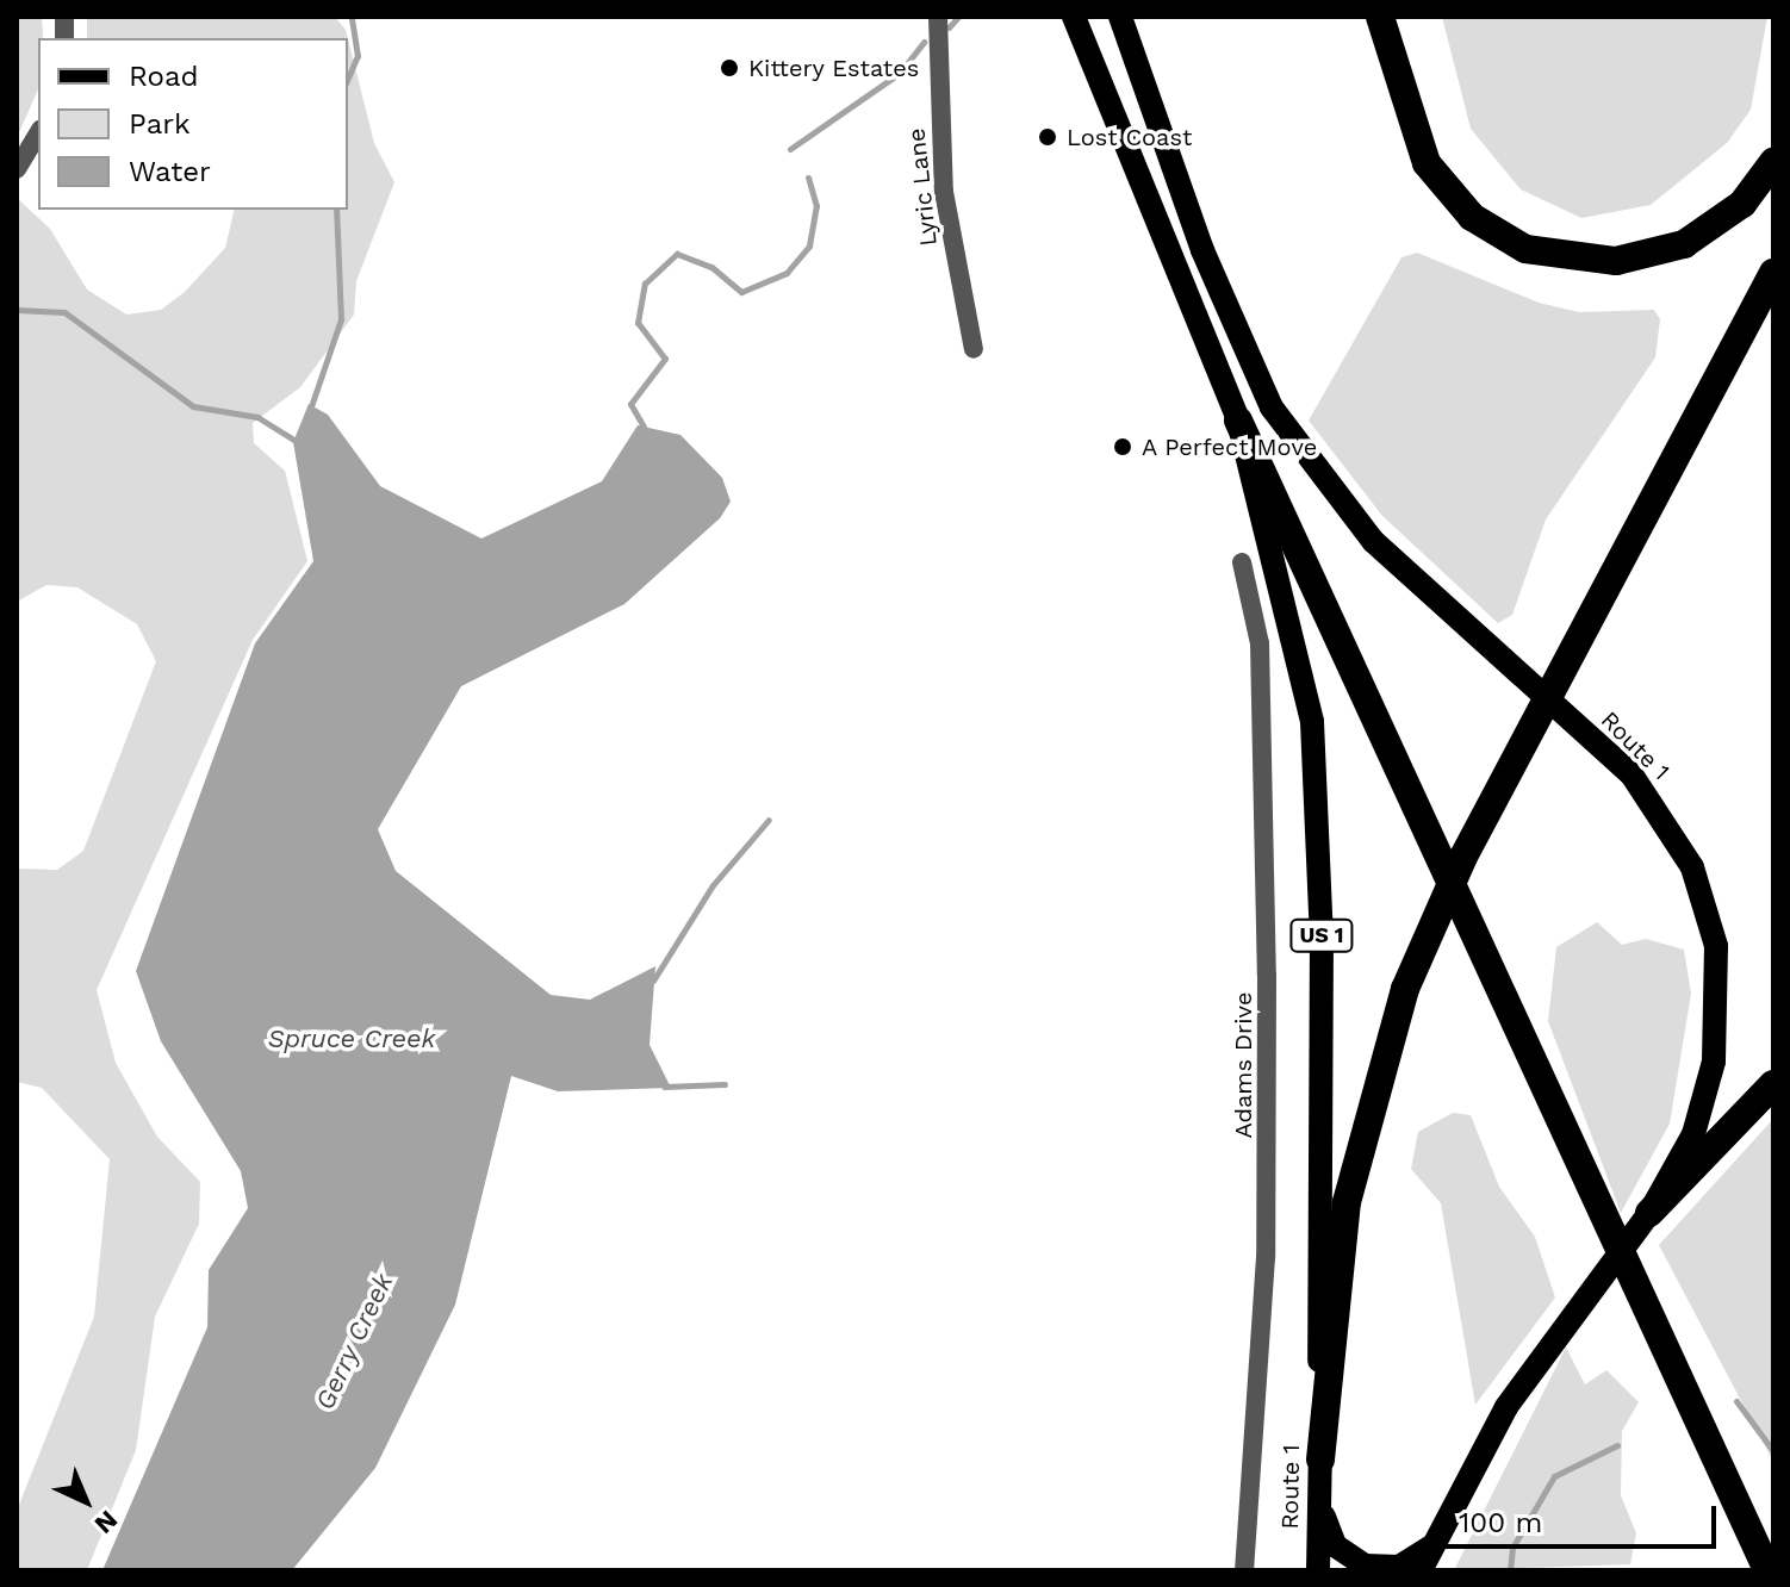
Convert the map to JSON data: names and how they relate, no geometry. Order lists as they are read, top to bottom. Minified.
{"streets":{"main road":["Route 1","US 1"],"street":["Lyric Lane","Adams Drive"]},"water":["Spruce Creek","Gerry Creek"],"places":["Kittery Estates","Lost Coast","A Perfect Move"],"legend":["Road","Park","Water"],"scale_bar":"100 m","north":"bottom right"}
